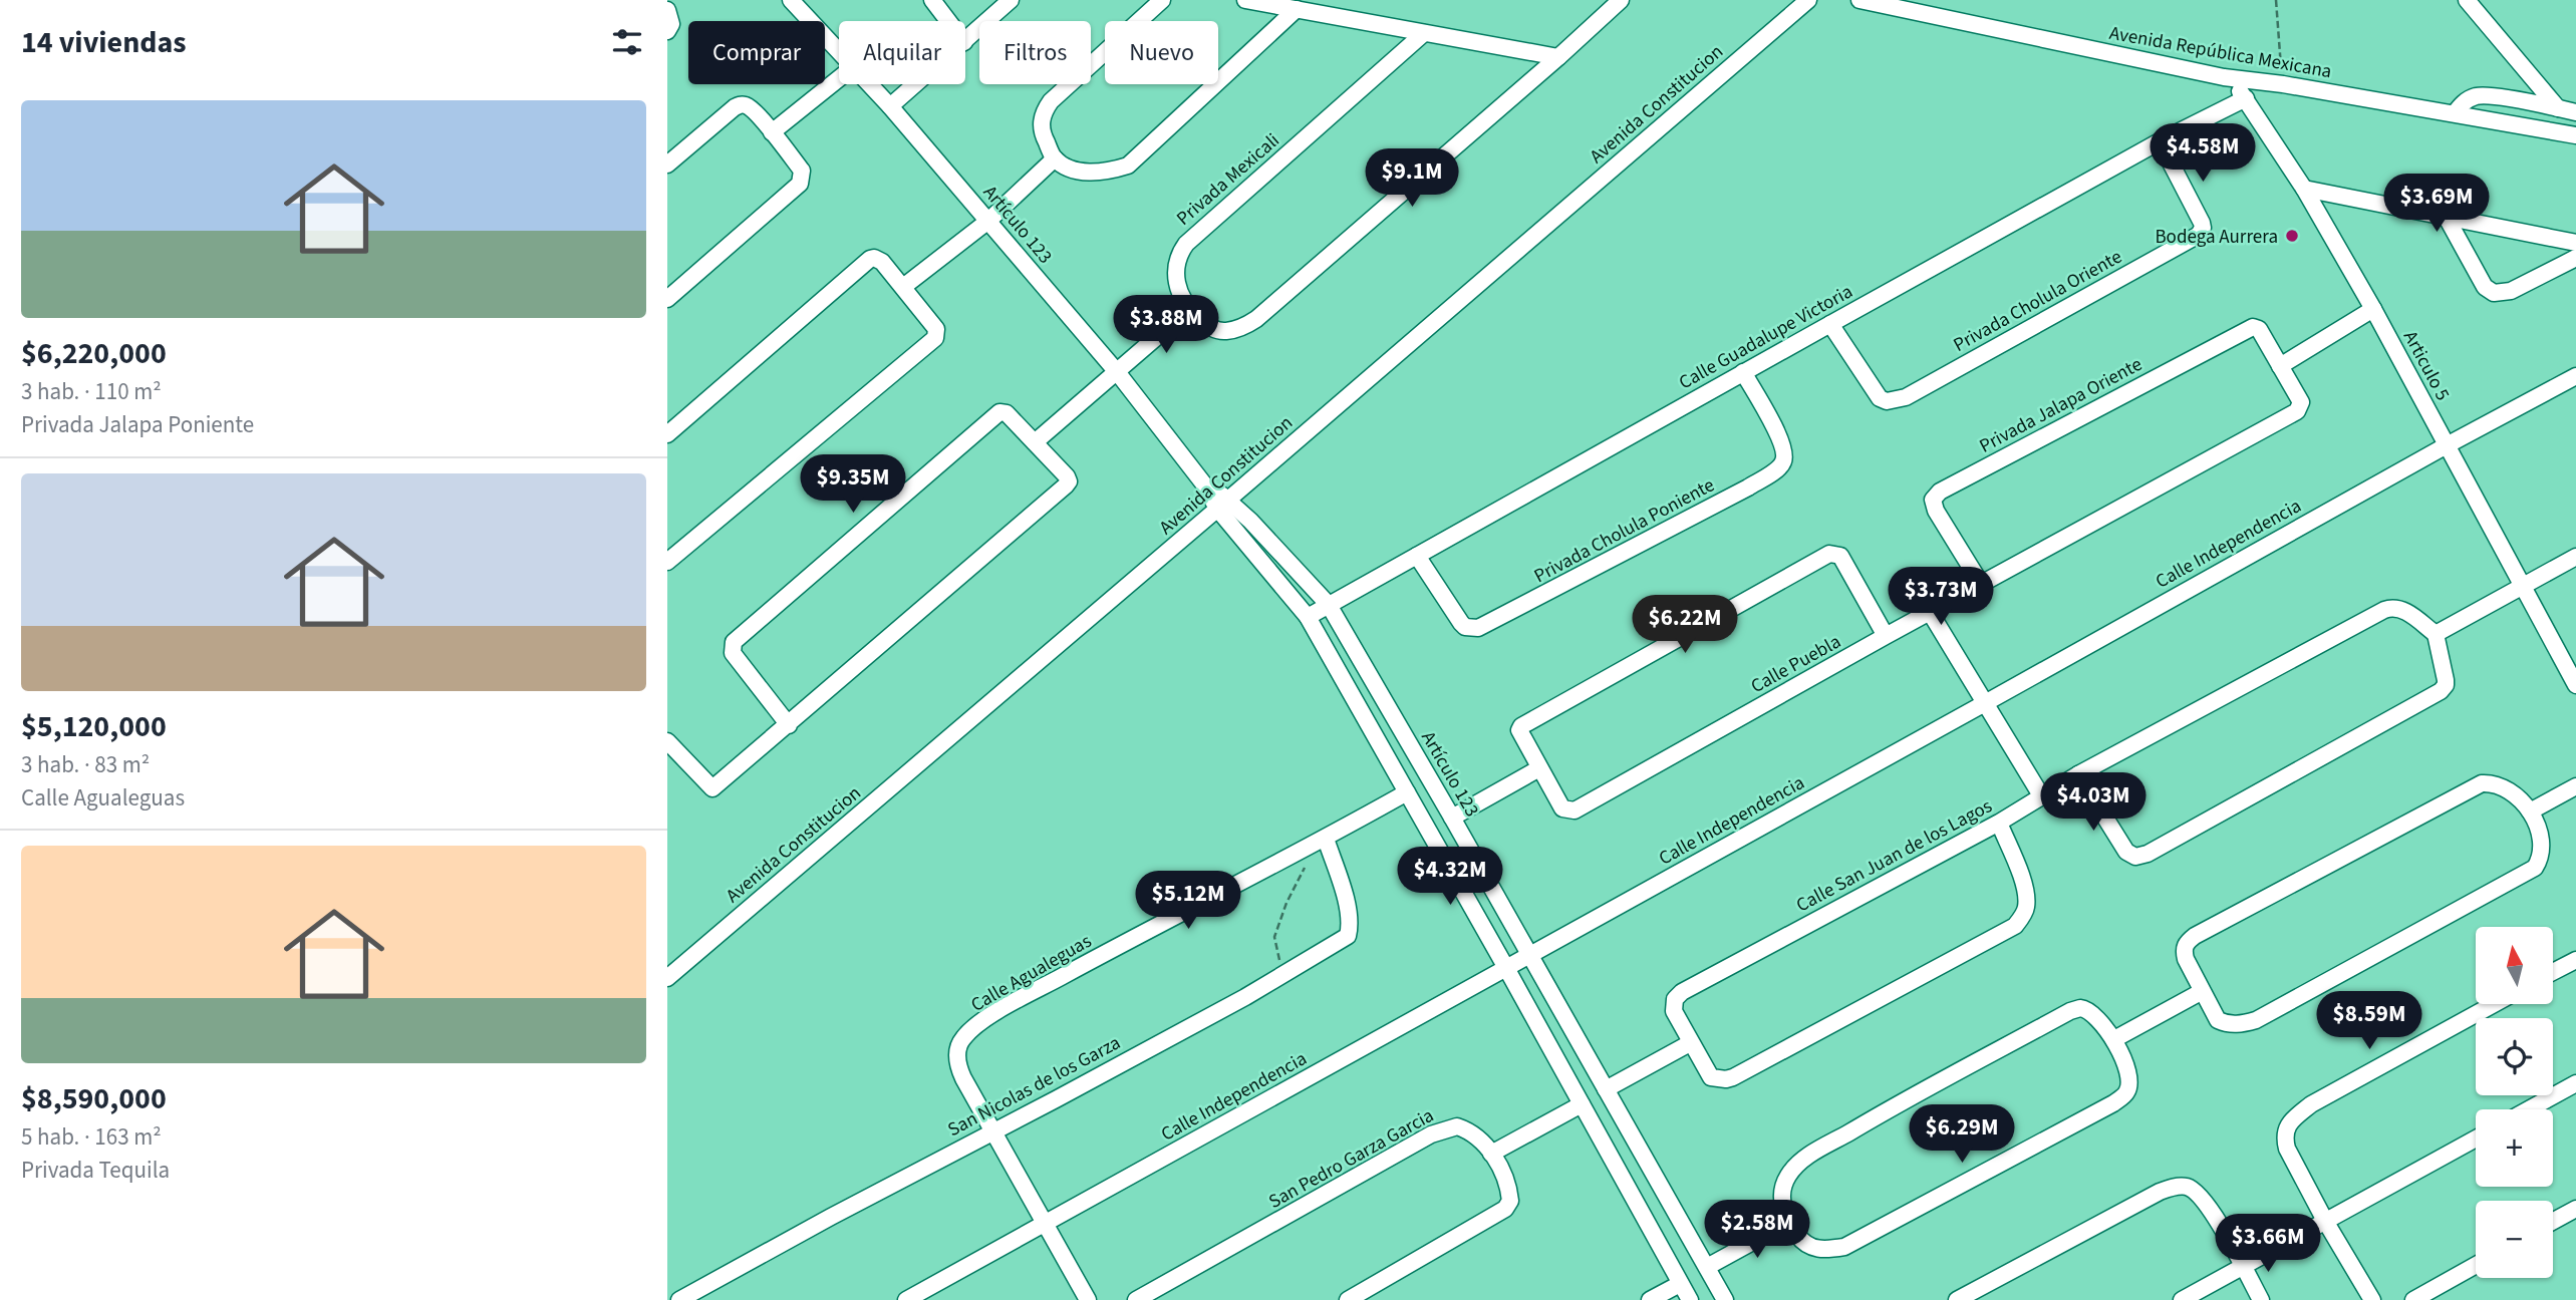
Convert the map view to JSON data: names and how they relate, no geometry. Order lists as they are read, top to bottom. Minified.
{"streets":{"street":["Avenida República Mexicana","Avenida Constitucion","Privada Mexicali","Artículo 123","Privada Cholula Oriente","Calle Guadalupe Victoria","Articulo 5","Privada Jalapa Oriente","Privada Cholula Poniente","Calle Independencia","Calle Puebla","Calle San Juan de los Lagos","Calle Agualeguas","San Nicolas de los Garza","San Pedro Garza Garcia"]},"crossings":[["Avenida República Mexicana","Articulo 5"],["Avenida Constitucion","Artículo 123"],["Artículo 123","Calle Guadalupe Victoria"],["Artículo 123","Calle Independencia"],["Artículo 123","Calle Agualeguas"],["Privada Cholula Oriente","Calle Guadalupe Victoria"],["Calle Guadalupe Victoria","Articulo 5"],["Calle Guadalupe Victoria","Privada Cholula Poniente"],["Articulo 5","Calle Independencia"],["Privada Jalapa Oriente","Calle Puebla"],["Calle Agualeguas","San Nicolas de los Garza"]],"places":["Bodega Aurrera"],"north":"top","page":{"heading":"14 viviendas","chip":["Comprar","Alquilar","Filtros","Nuevo"],"list":[{"name":"$6,220,000","note":"3 hab. · 110 m² · Privada Jalapa Poniente"},{"name":"$5,120,000","note":"3 hab. · 83 m² · Calle Agualeguas"},{"name":"$8,590,000","note":"5 hab. · 163 m² · Privada Tequila"}],"price":["$4.58M","$9.1M","$3.69M","$3.88M","$9.35M","$3.73M","$6.22M","$4.03M","$4.32M","$5.12M","$8.59M","$6.29M","$2.58M","$3.66M"],"map_buttons":["+","−"]}}
